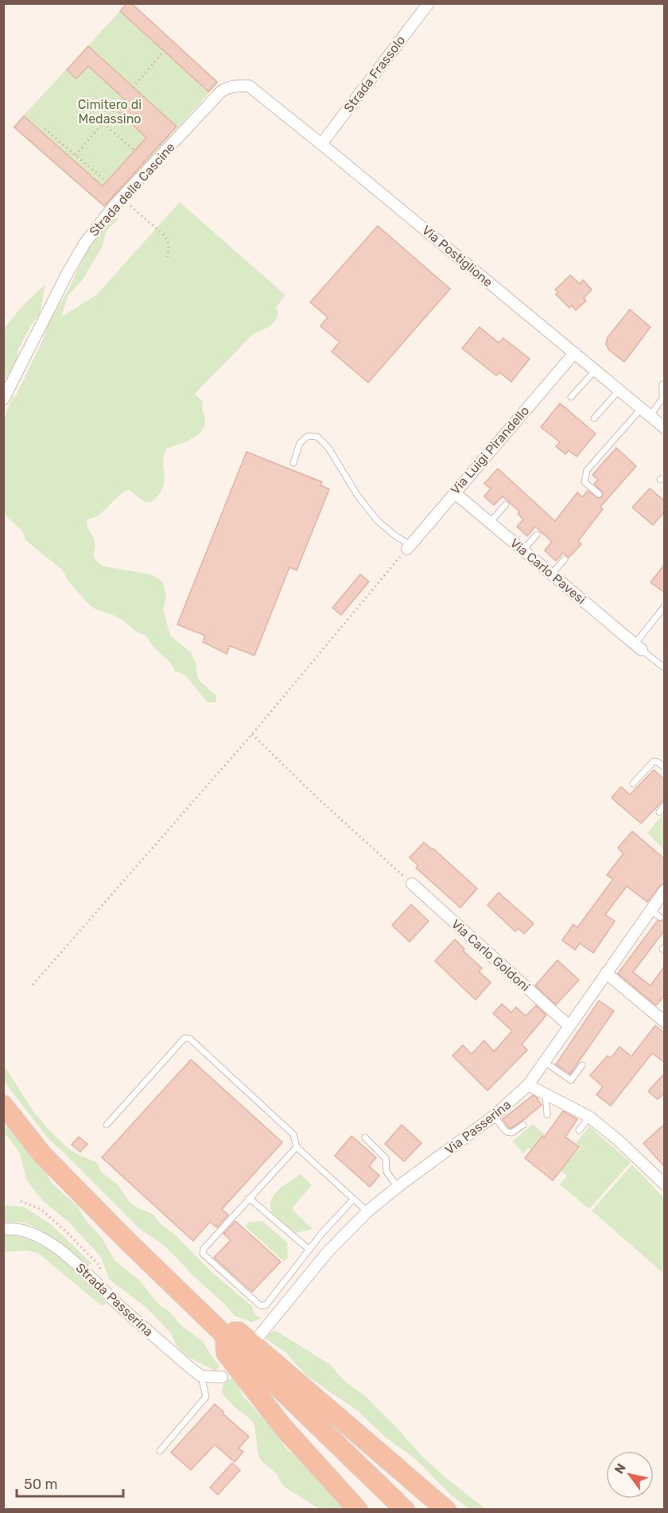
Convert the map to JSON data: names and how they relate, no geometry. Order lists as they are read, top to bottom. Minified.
{"streets":{"street":["Strada Frassolo","Strada delle Cascine","Via Postiglione","Via Luigi Pirandello","Via Carlo Pavesi","Via Carlo Goldoni","Via Passerina","Strada Passerina"]},"crossings":[["Strada Frassolo","Via Postiglione"],["Strada delle Cascine","Via Postiglione"],["Via Postiglione","Via Luigi Pirandello"],["Via Luigi Pirandello","Via Carlo Pavesi"],["Via Carlo Goldoni","Via Passerina"]],"parks":["Cimitero di Medassino"],"scale_bar":"50 m","north":"top left"}
